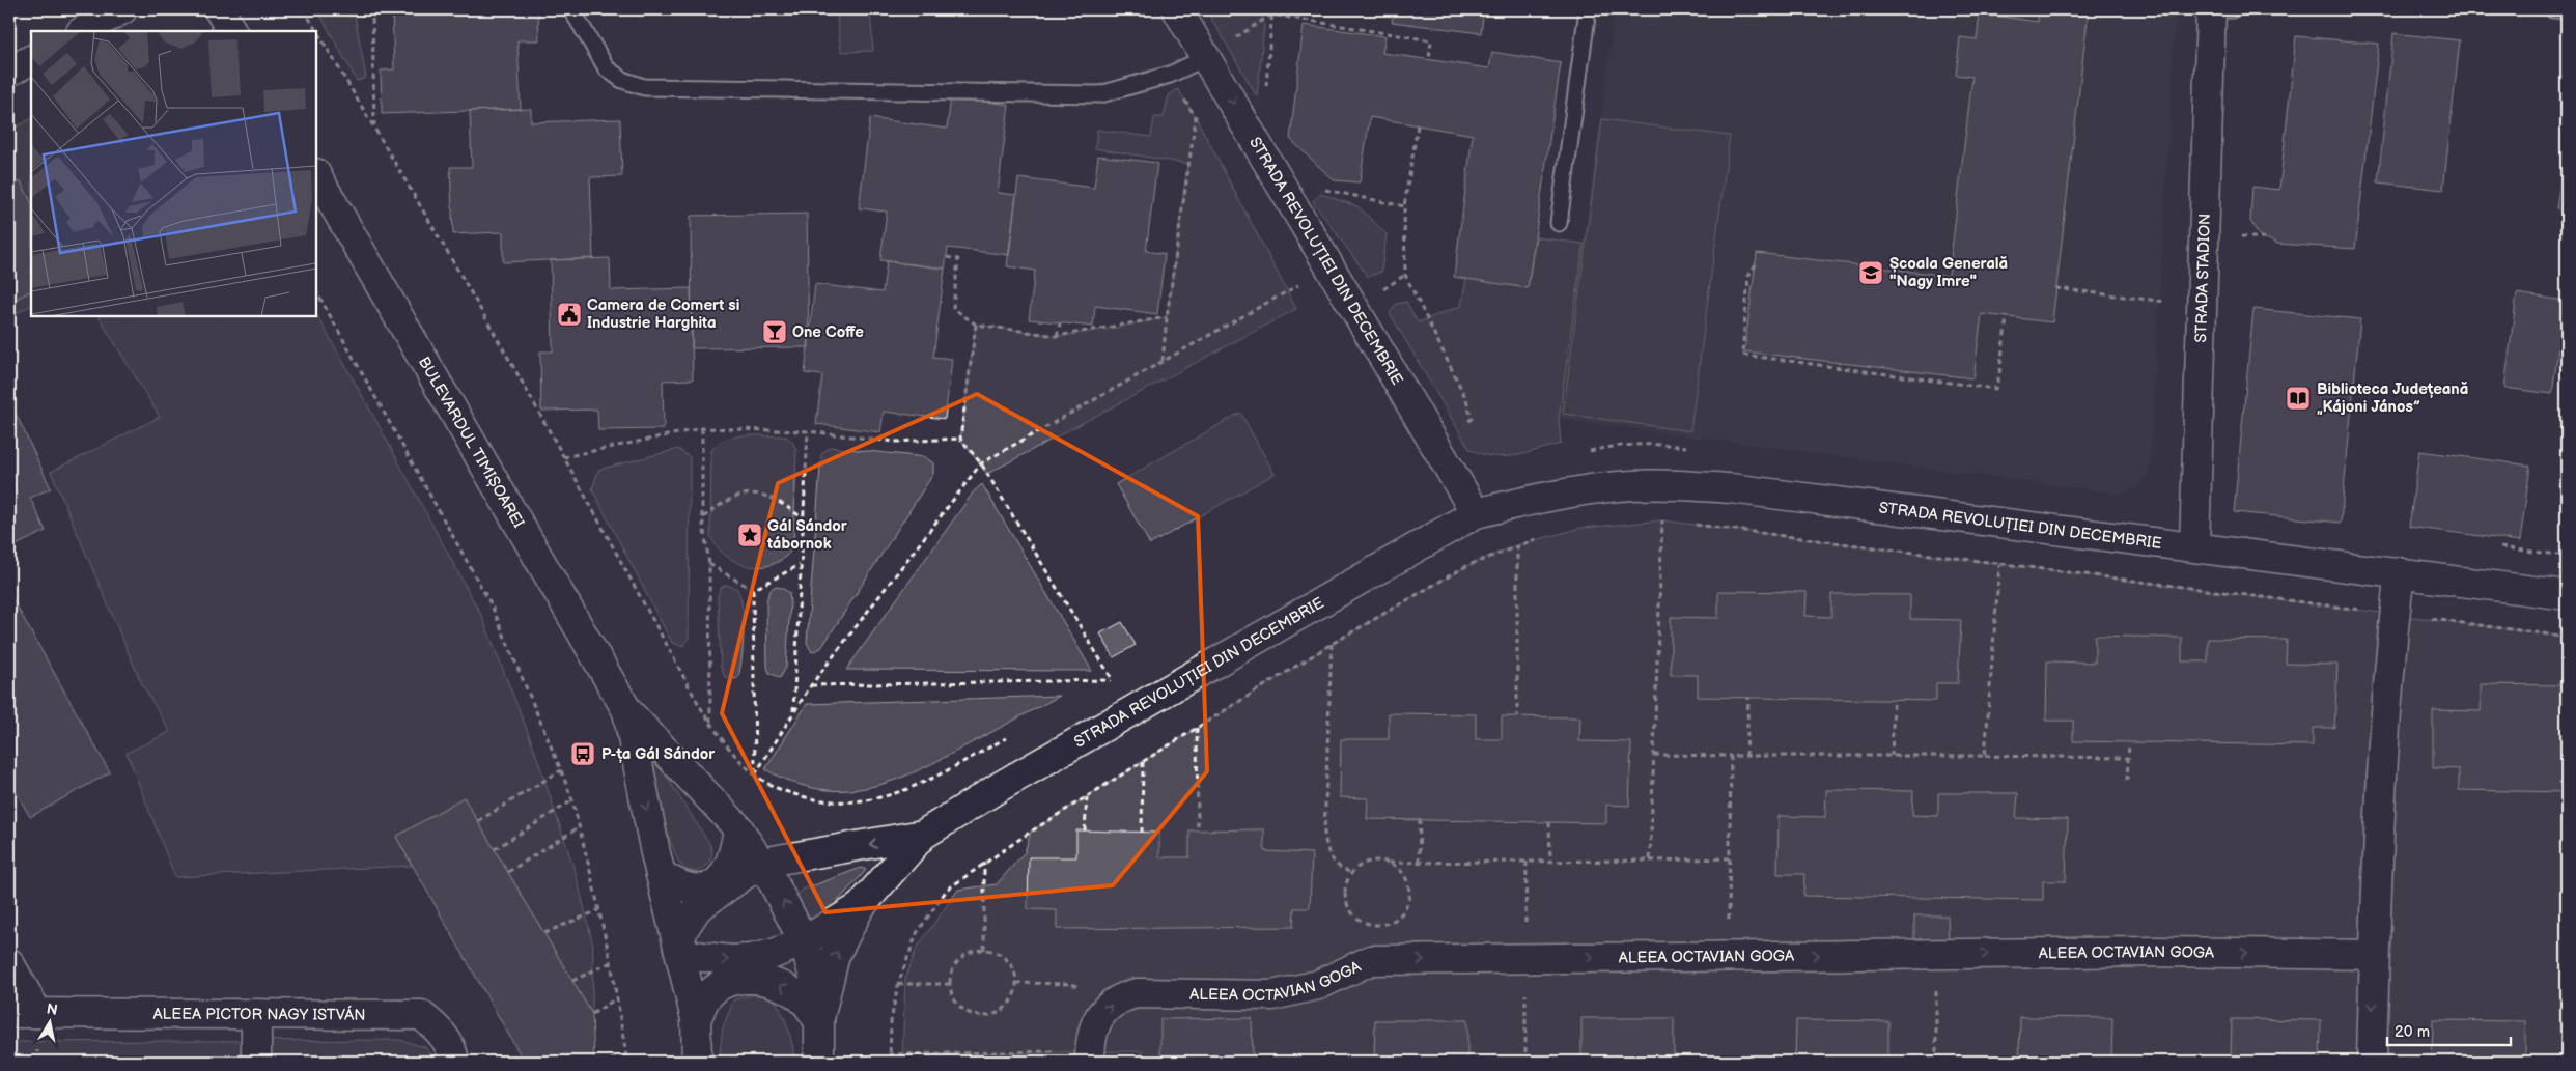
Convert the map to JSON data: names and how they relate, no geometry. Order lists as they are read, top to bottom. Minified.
{"streets":{"street":["STRADA REVOLUȚIEI DIN DECEMBRIE","STRADA STADION","BULEVARDUL TIMIȘOAREI","ALEEA OCTAVIAN GOGA","ALEEA PICTOR NAGY ISTVÁN"]},"crossings":[["STRADA REVOLUȚIEI DIN DECEMBRIE","STRADA STADION"],["STRADA REVOLUȚIEI DIN DECEMBRIE","BULEVARDUL TIMIȘOAREI"]],"one_way":["ALEEA OCTAVIAN GOGA"],"places":{"school or university":["Școala Generală \"Nagy Imre\""],"public building":["Camera de Comert si Industrie Harghita"],"bar":["One Coffe"],"library":["Biblioteca Județeană „Kájoni János”"],"place":["Gál Sándor tábornok"],"bus stop":["P-ța Gál Sándor"]},"scale_bar":"20 m","north":"top"}
